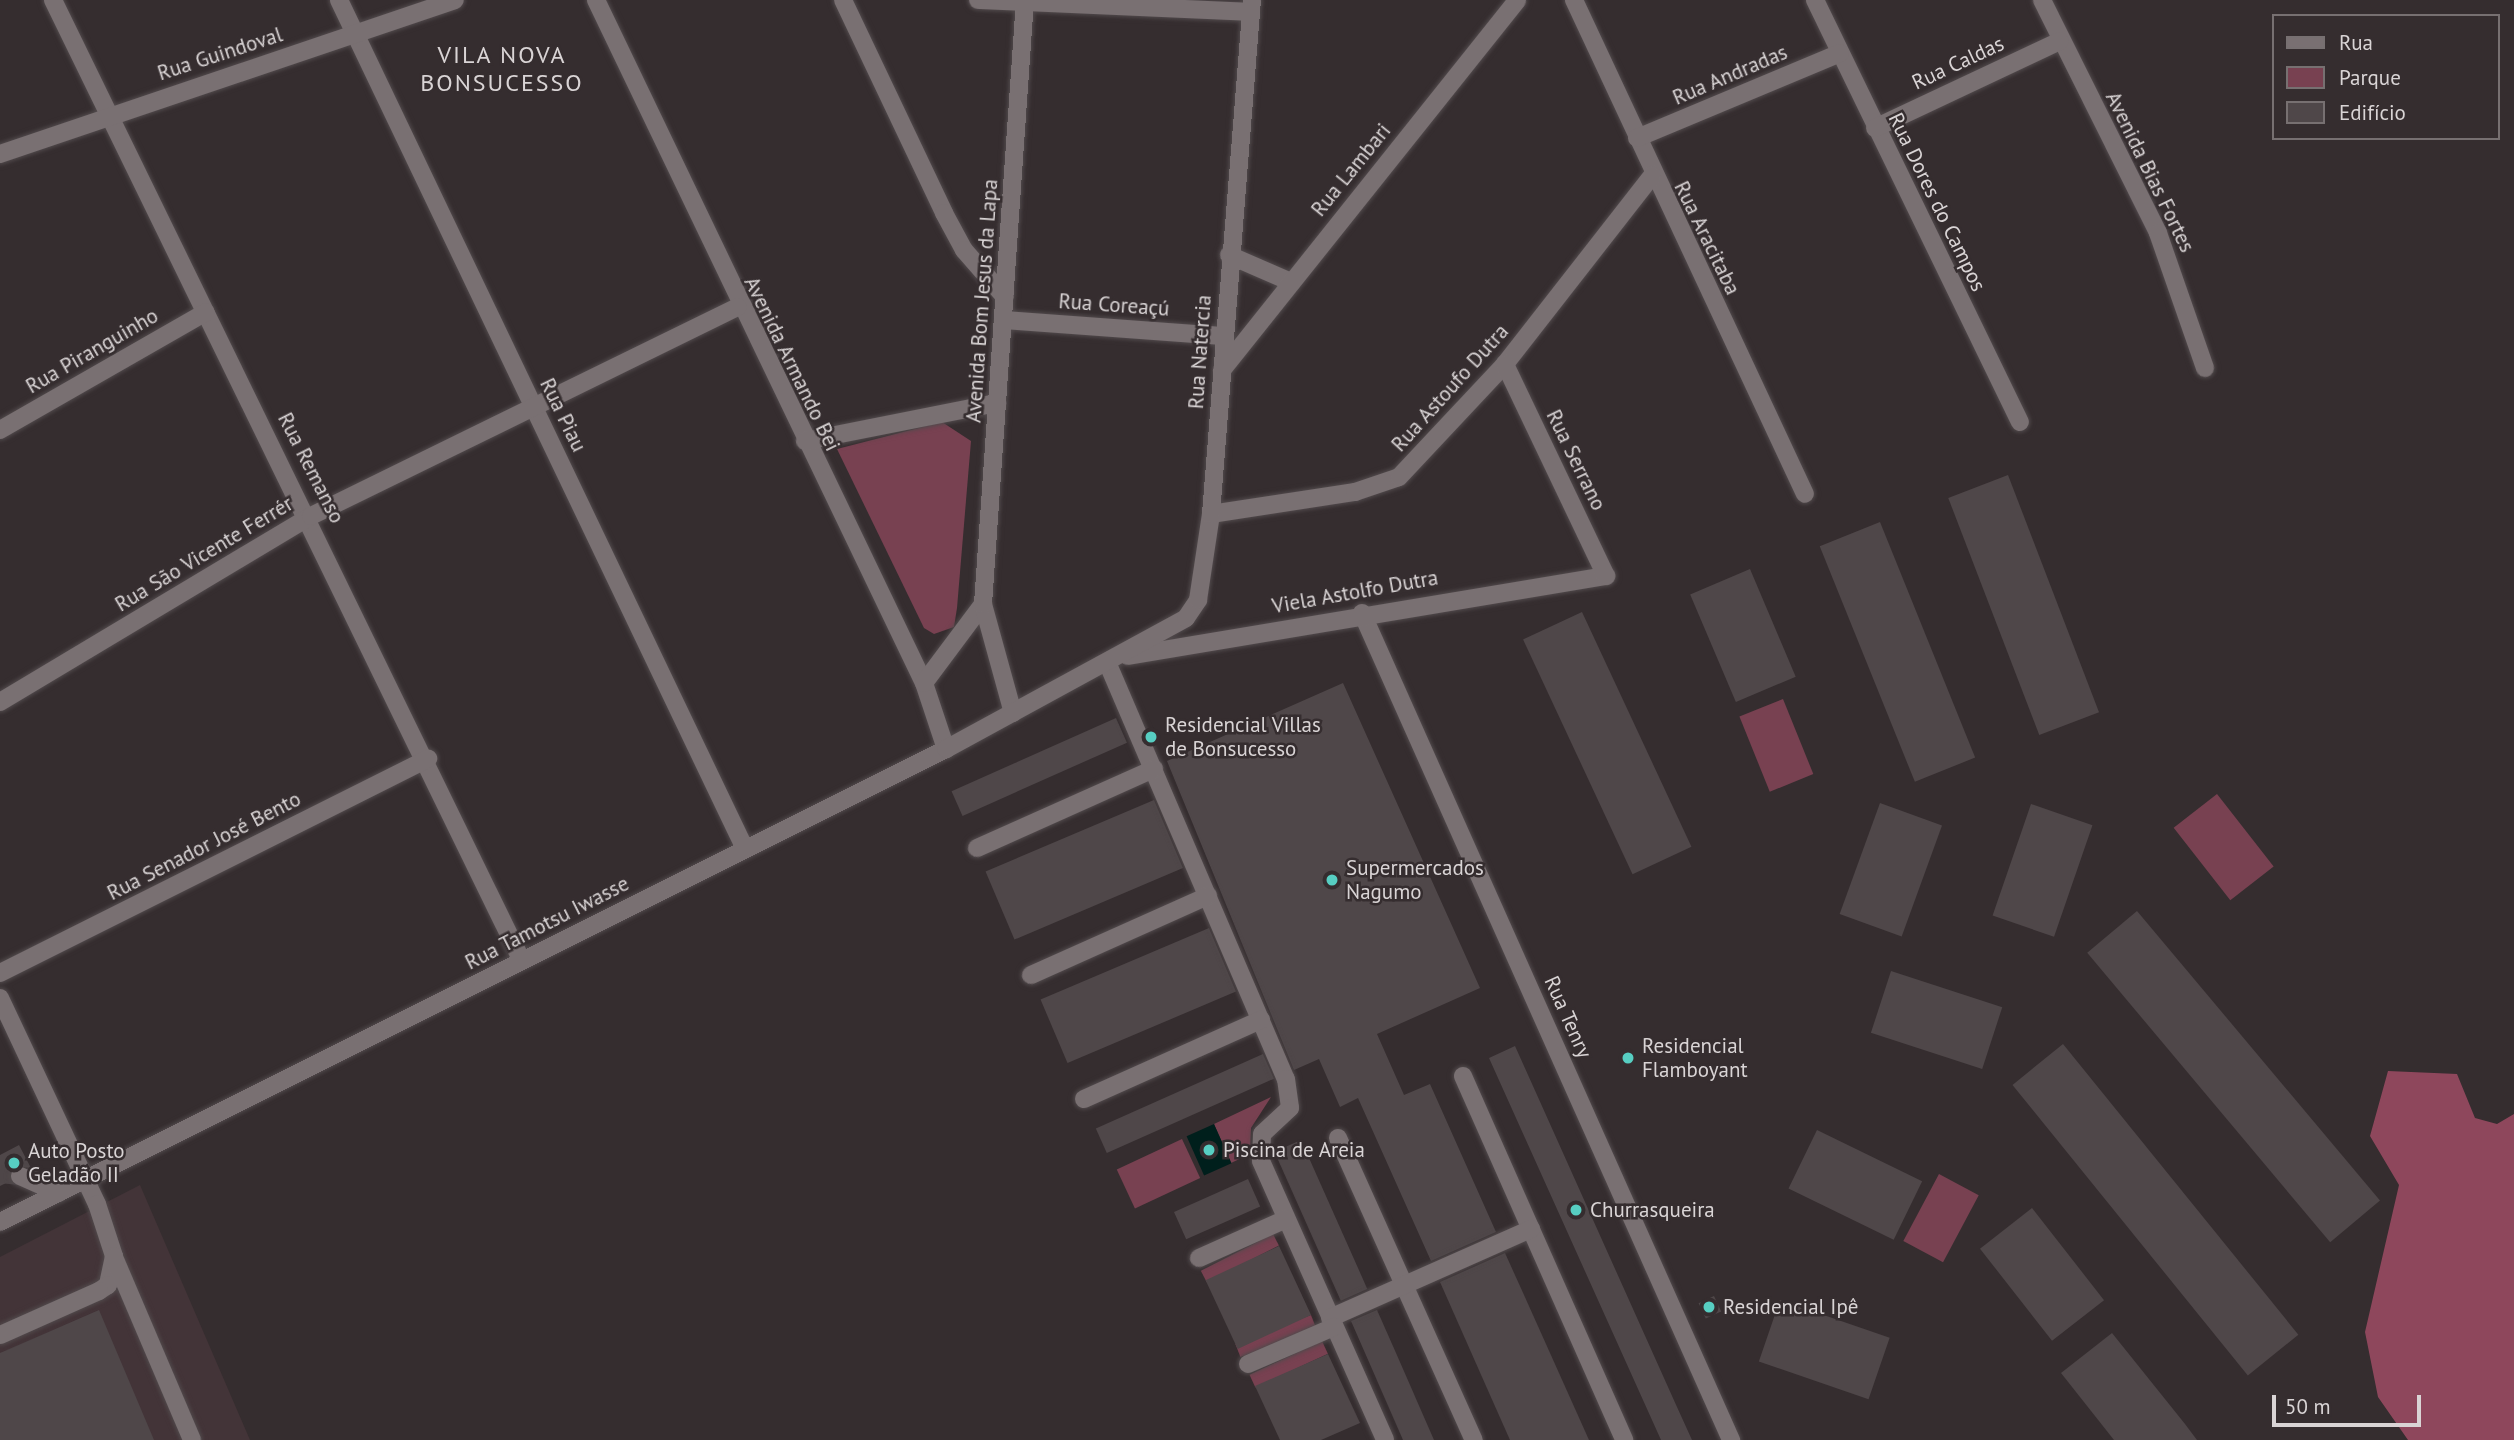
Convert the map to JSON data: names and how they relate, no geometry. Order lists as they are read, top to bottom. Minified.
{"streets":{"street":["Rua Guindoval","Rua Caldas","Rua Andradas","Rua Lambari","Avenida Bias Fortes","Rua Dores do Campos","Rua Aracitaba","Avenida Bom Jesus da Lapa","Rua Coreaçú","Rua Piranguinho","Rua Natercia","Avenida Armando Bei","Rua Astoufo Dutra","Rua Piau","Rua Serrano","Rua Remanso","Rua São Vicente Ferrér","Viela Astolfo Dutra","Rua Senador José Bento","Rua Tamotsu Iwasse","Rua Tenry"]},"crossings":[["Rua Guindoval","Rua Piau"],["Rua Guindoval","Rua Remanso"],["Rua Caldas","Avenida Bias Fortes"],["Rua Caldas","Rua Dores do Campos"],["Rua Andradas","Rua Dores do Campos"],["Rua Andradas","Rua Aracitaba"],["Rua Lambari","Rua Natercia"],["Rua Aracitaba","Rua Astoufo Dutra"],["Avenida Bom Jesus da Lapa","Rua Coreaçú"],["Avenida Bom Jesus da Lapa","Rua Tamotsu Iwasse"],["Rua Coreaçú","Rua Natercia"],["Rua Piranguinho","Rua Remanso"],["Rua Natercia","Rua Astoufo Dutra"],["Rua Natercia","Viela Astolfo Dutra"],["Rua Natercia","Rua Tamotsu Iwasse"],["Avenida Armando Bei","Rua São Vicente Ferrér"],["Avenida Armando Bei","Rua Tamotsu Iwasse"],["Rua Astoufo Dutra","Rua Serrano"],["Rua Piau","Rua São Vicente Ferrér"],["Rua Piau","Rua Tamotsu Iwasse"],["Rua Serrano","Viela Astolfo Dutra"],["Rua Remanso","Rua São Vicente Ferrér"],["Rua Remanso","Rua Senador José Bento"],["Rua Remanso","Rua Tamotsu Iwasse"],["Viela Astolfo Dutra","Rua Tamotsu Iwasse"],["Viela Astolfo Dutra","Rua Tenry"]],"districts":["VILA NOVA BONSUCESSO"],"places":["Residencial Villas de Bonsucesso","Supermercados Nagumo","Residencial Flamboyant","Piscina de Areia","Auto Posto Geladão II","Churrasqueira","Residencial Ipê"],"legend":["Rua","Parque","Edifício"],"scale_bar":"50 m"}
